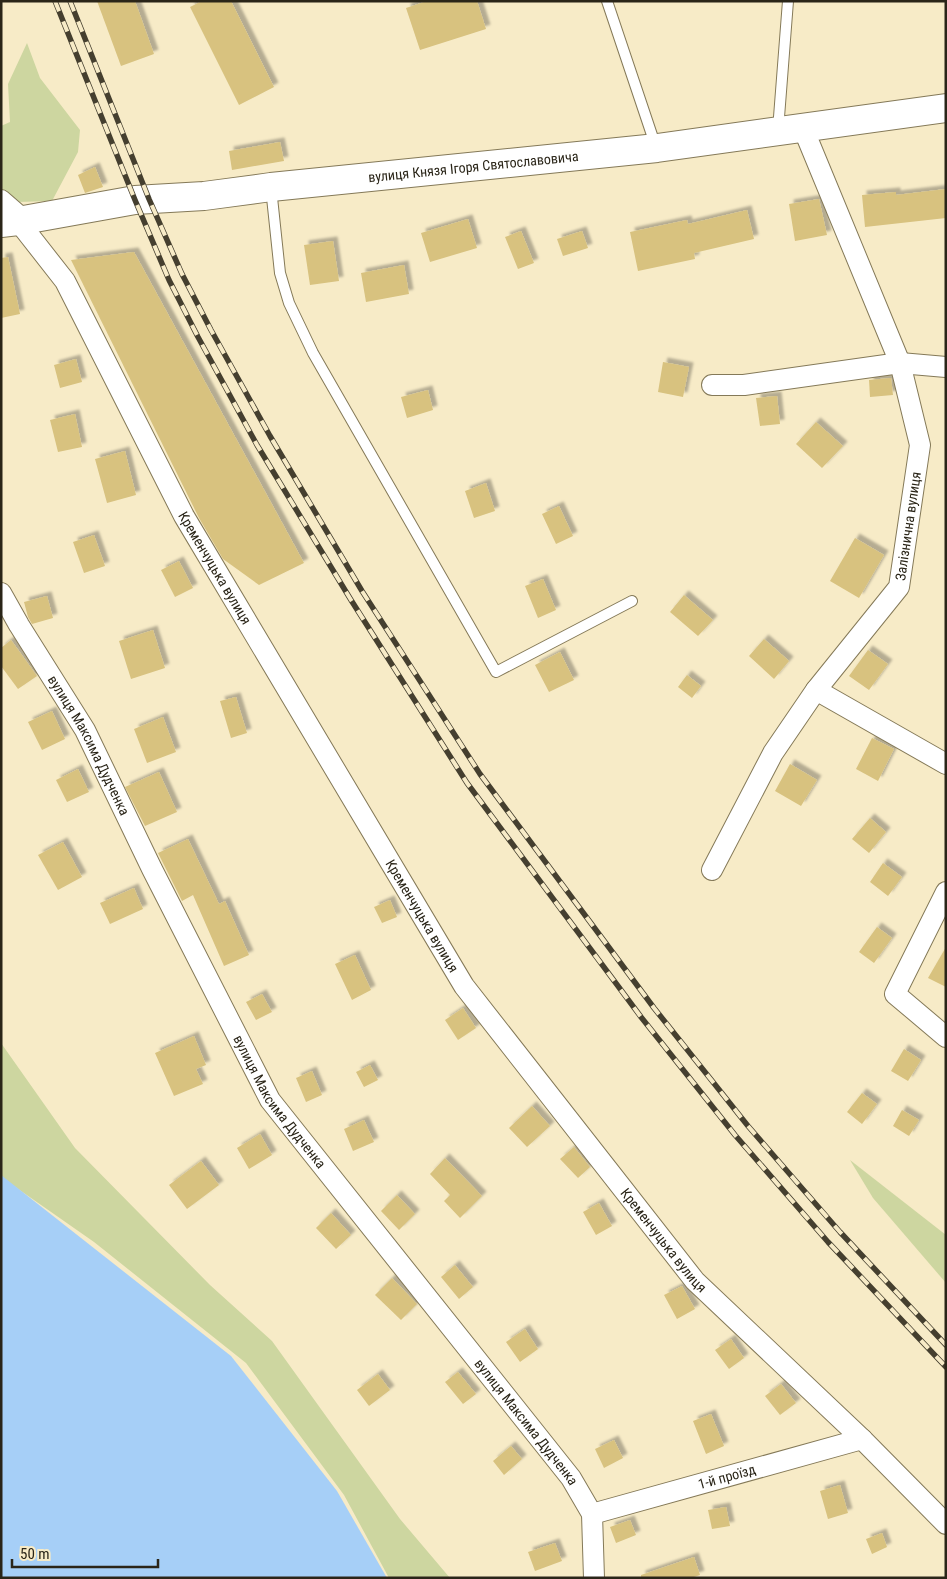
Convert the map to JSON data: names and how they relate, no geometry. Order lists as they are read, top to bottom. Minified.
{"streets":{"street":["вулиця Князя Ігоря Святославовича","Залізнична вулиця","Кременчуцька вулиця","вулиця Максима Дудченка","1-й проїзд"]},"crossings":[["вулиця Князя Ігоря Святославовича","Залізнична вулиця"],["вулиця Князя Ігоря Святославовича","Кременчуцька вулиця"],["Кременчуцька вулиця","1-й проїзд"],["вулиця Максима Дудченка","1-й проїзд"]],"scale_bar":"50 m"}
